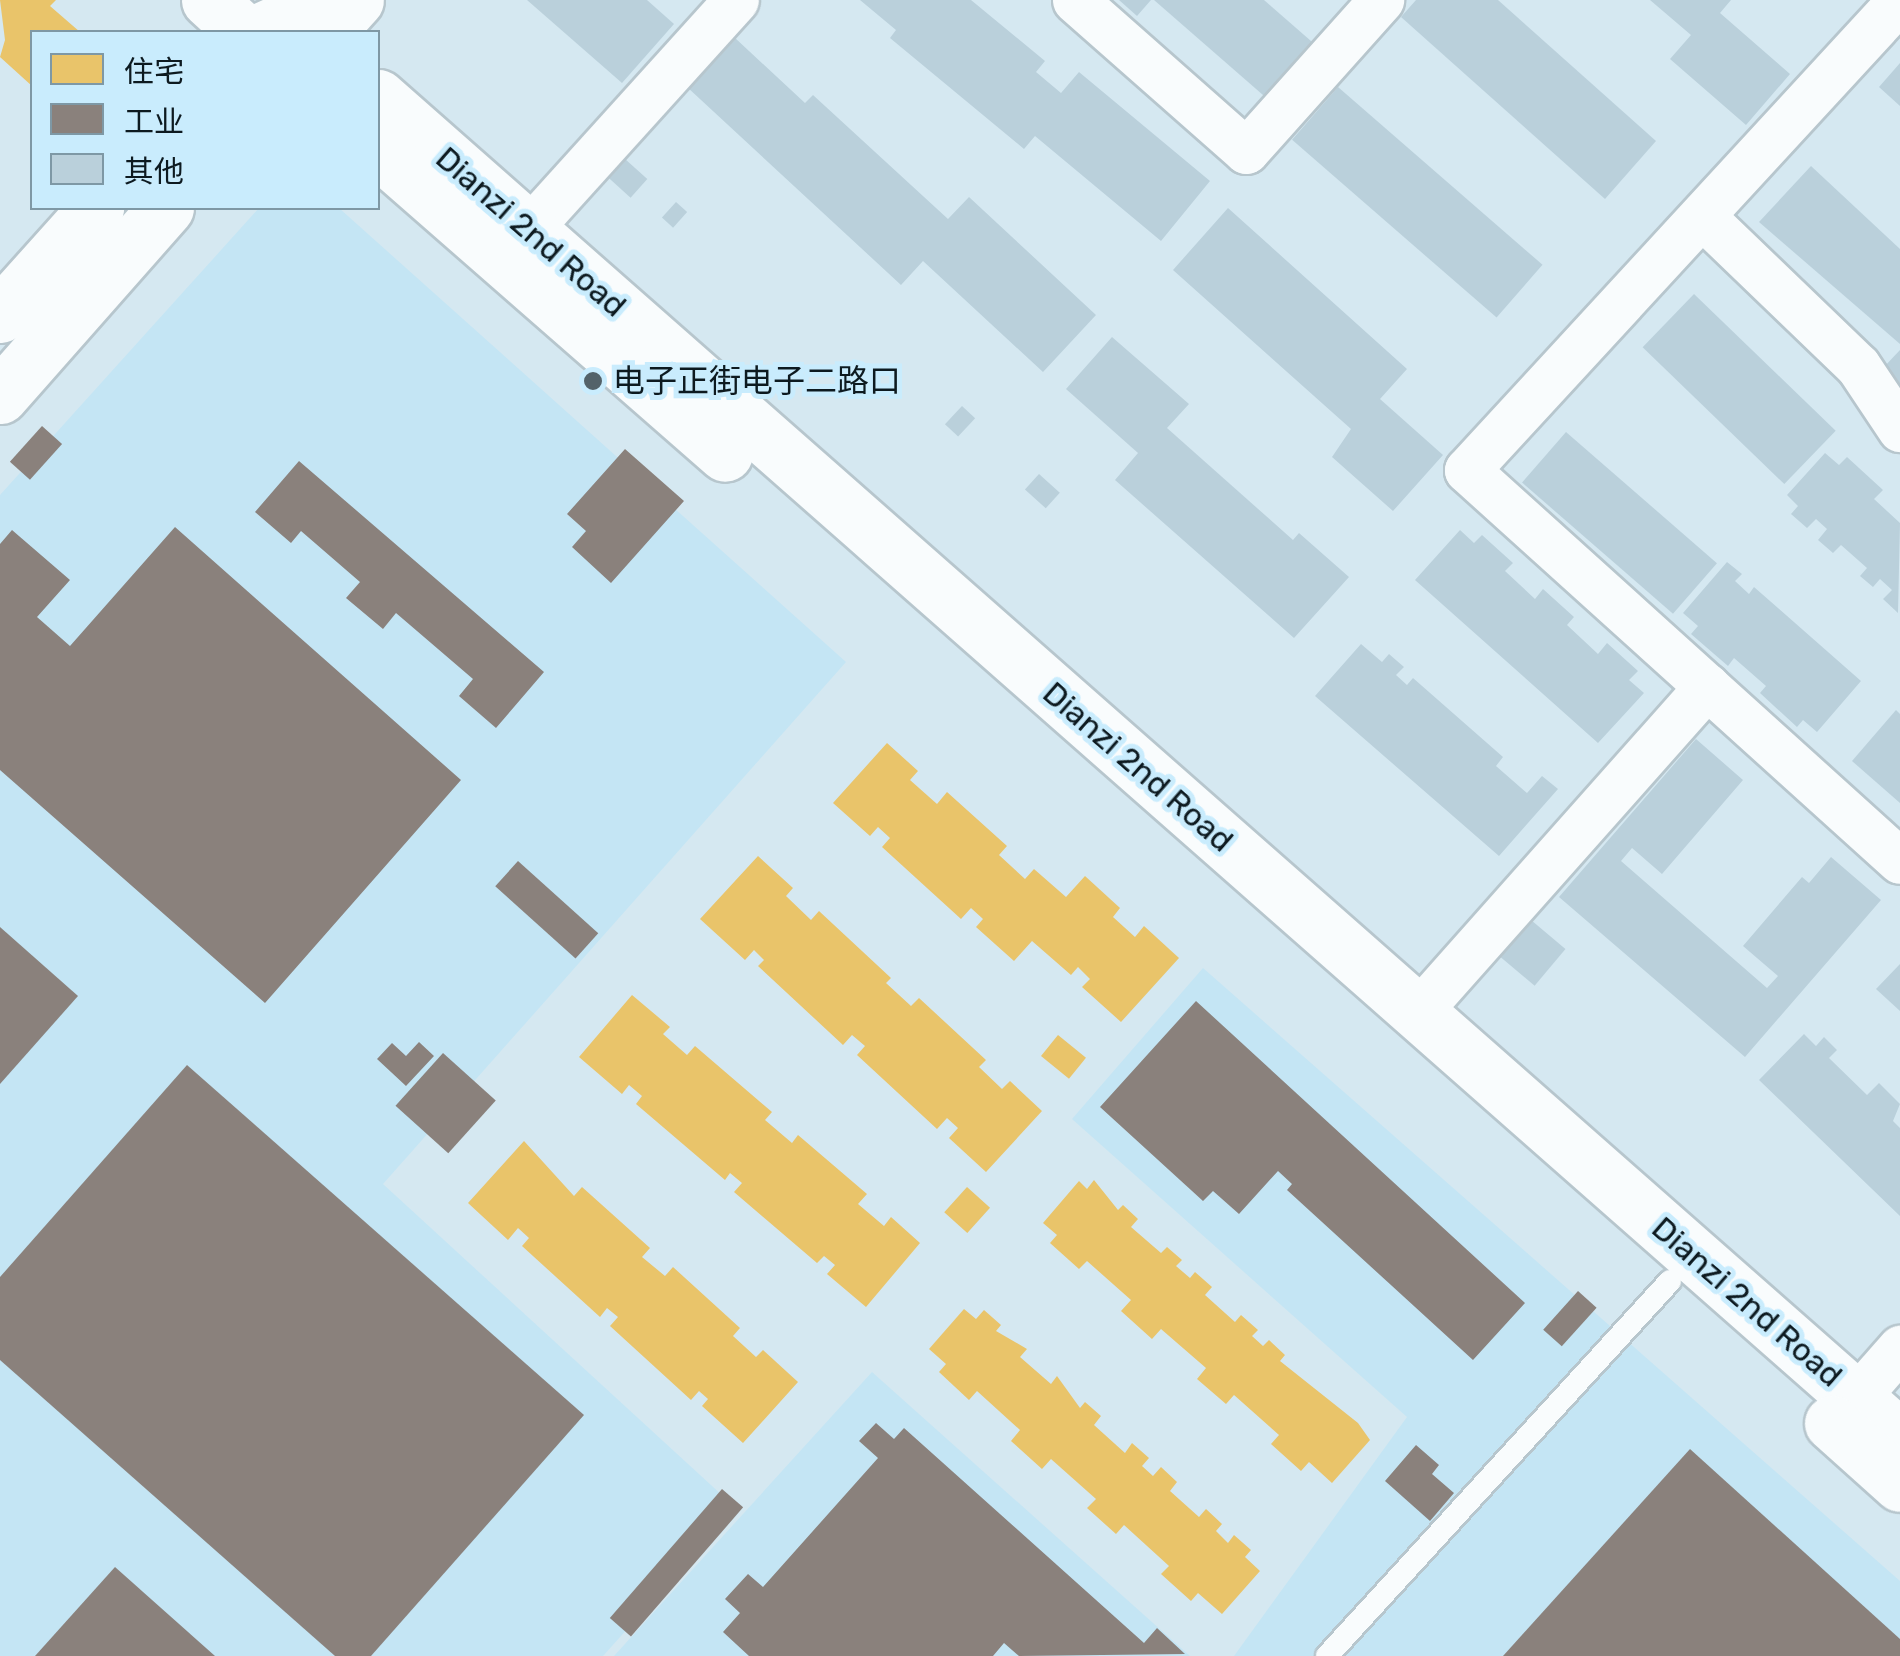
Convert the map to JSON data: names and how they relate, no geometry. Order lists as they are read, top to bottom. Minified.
{"streets":{"main road":["Dianzi 2nd Road"]},"places":["电子正街电子二路口"],"legend":["住宅","工业","其他"]}
